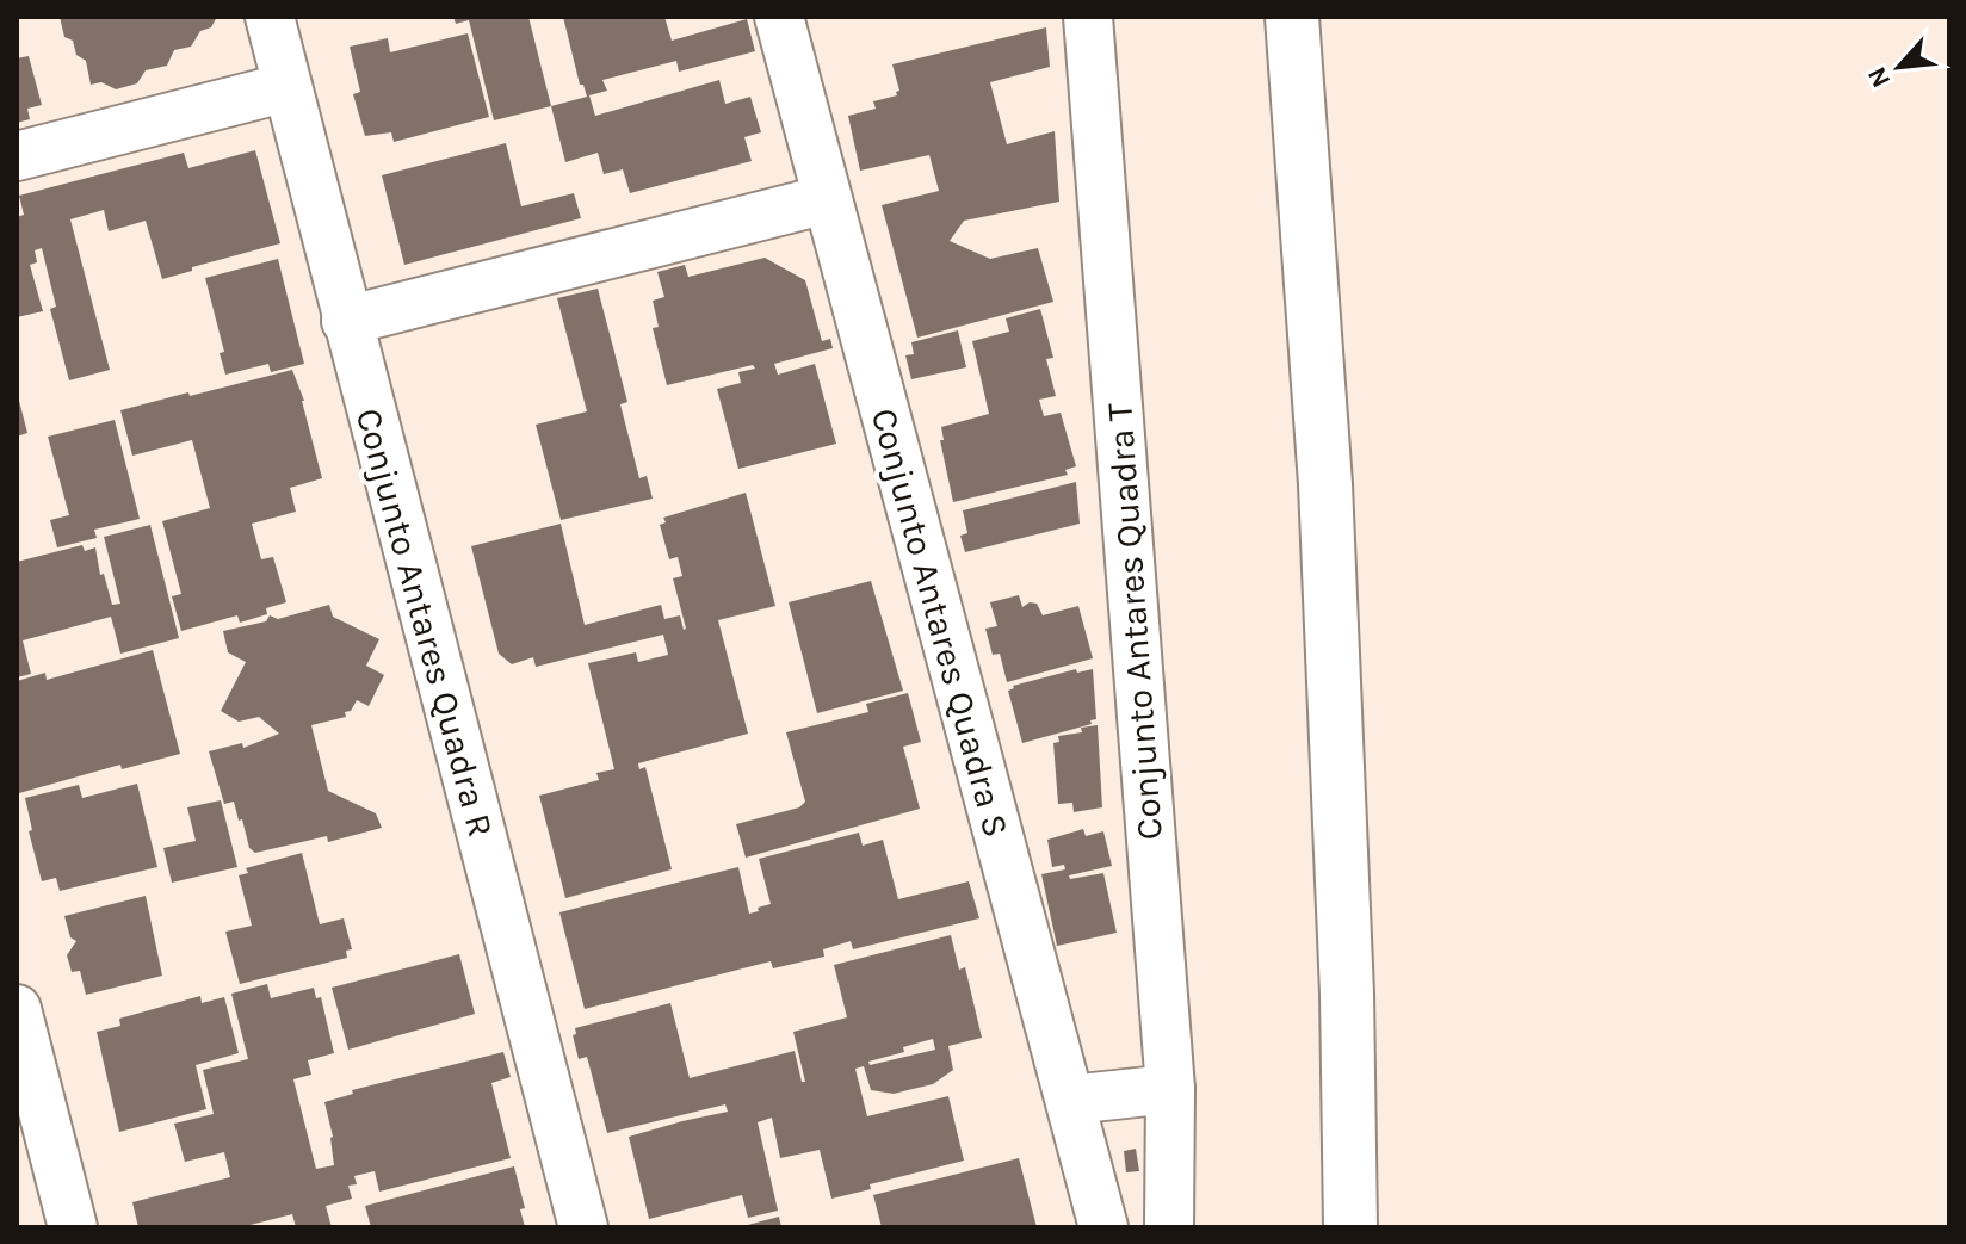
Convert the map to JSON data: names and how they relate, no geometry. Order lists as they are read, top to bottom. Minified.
{"streets":{"street":["Conjunto Antares Quadra T","Conjunto Antares Quadra R","Conjunto Antares Quadra S"]},"north":"bottom left"}
